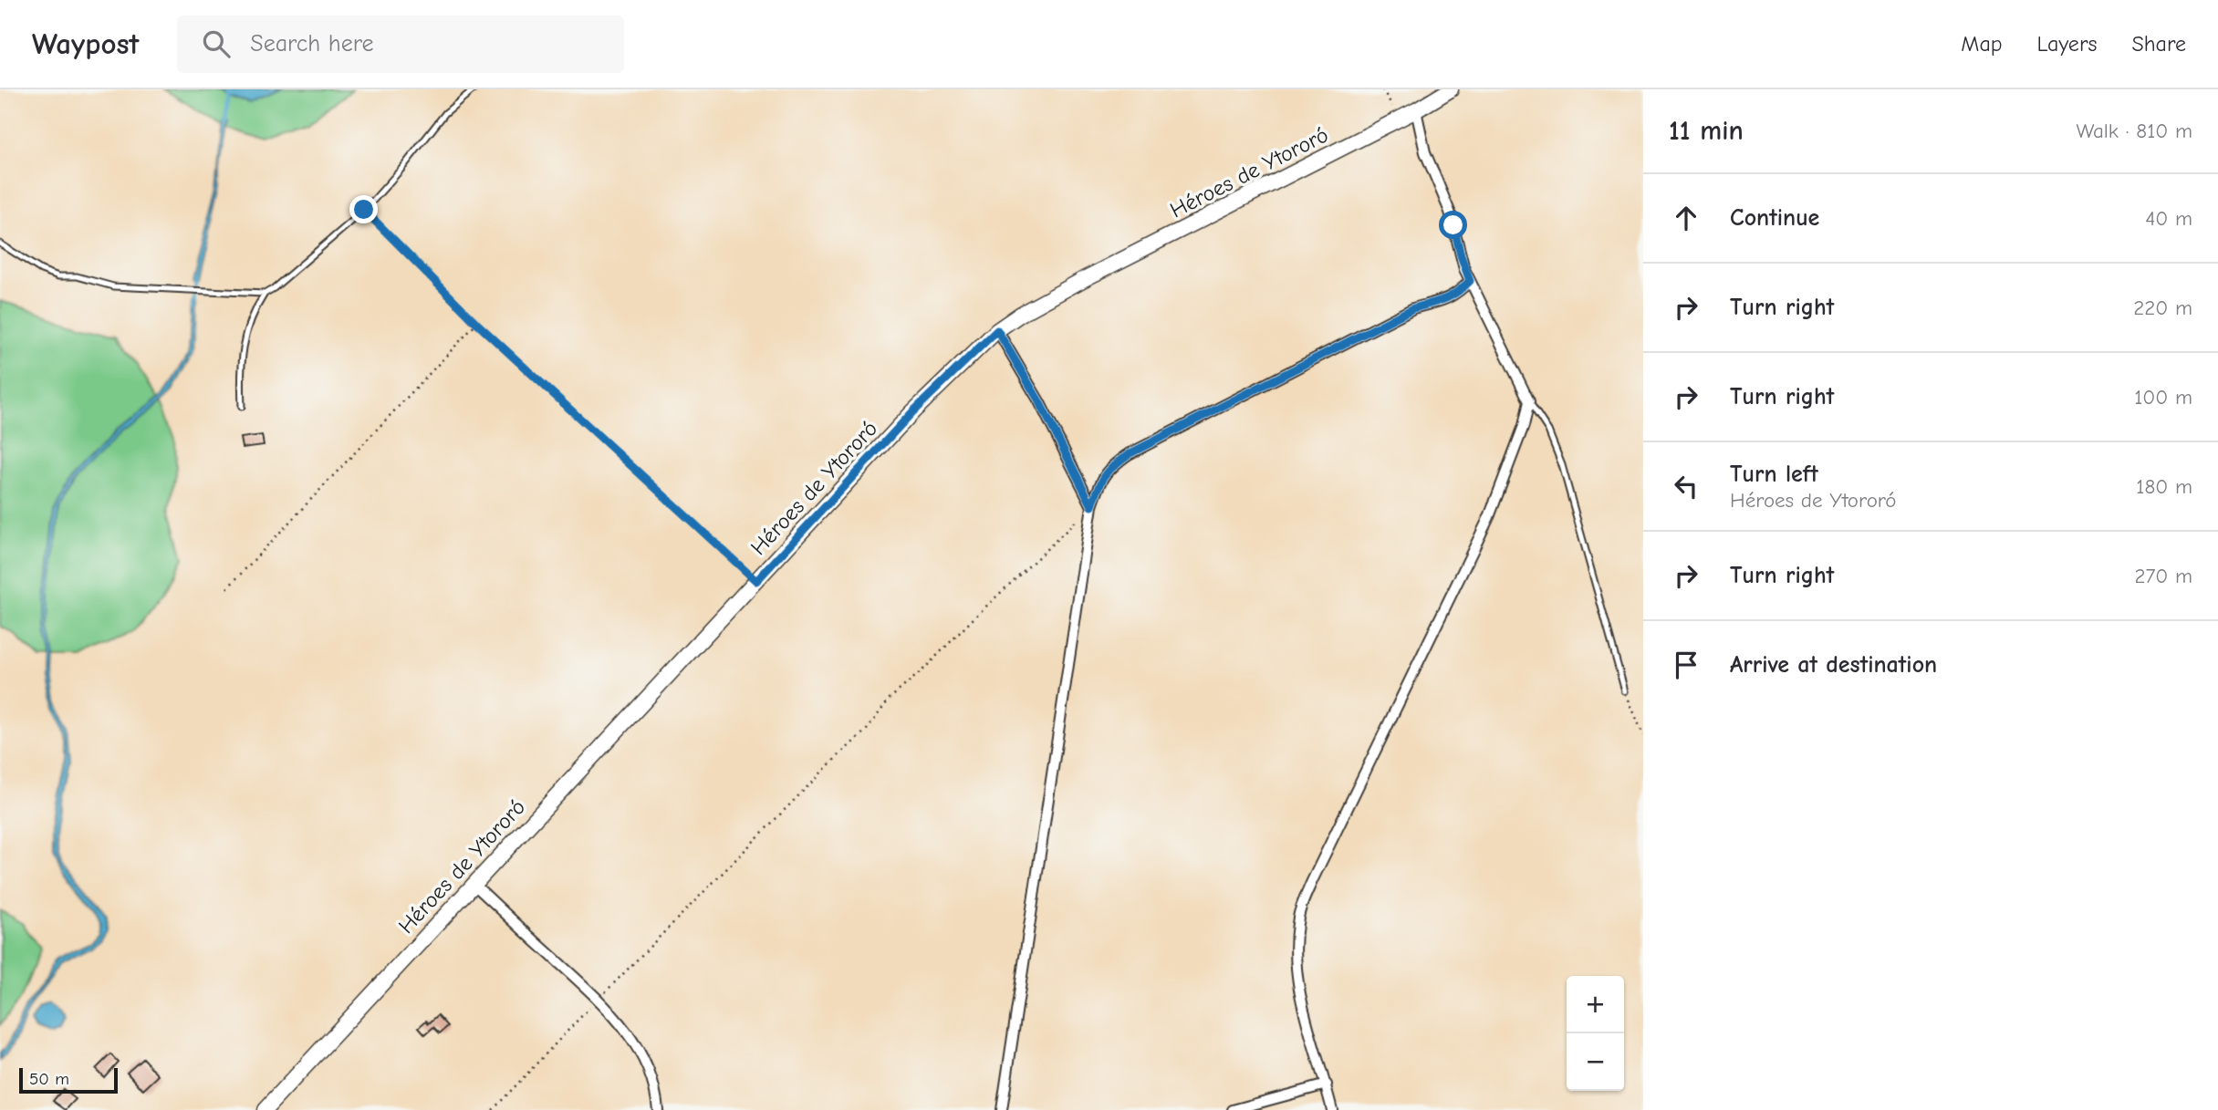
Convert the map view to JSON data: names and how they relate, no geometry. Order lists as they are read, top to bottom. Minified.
{"streets":{"main road":["Héroes de Ytororó"]},"scale_bar":"50 m","page":{"header":"Waypost","search":"Search here","nav":["Map","Layers","Share"],"heading":["11 min","Walk · 810 m"],"list":[["Continue","40 m"],["Turn right","220 m"],["Turn right","100 m"],["Turn left","Héroes de Ytororó","180 m"],["Turn right","270 m"],"Arrive at destination"],"map_buttons":["+","−"],"scale":"50 m"}}
